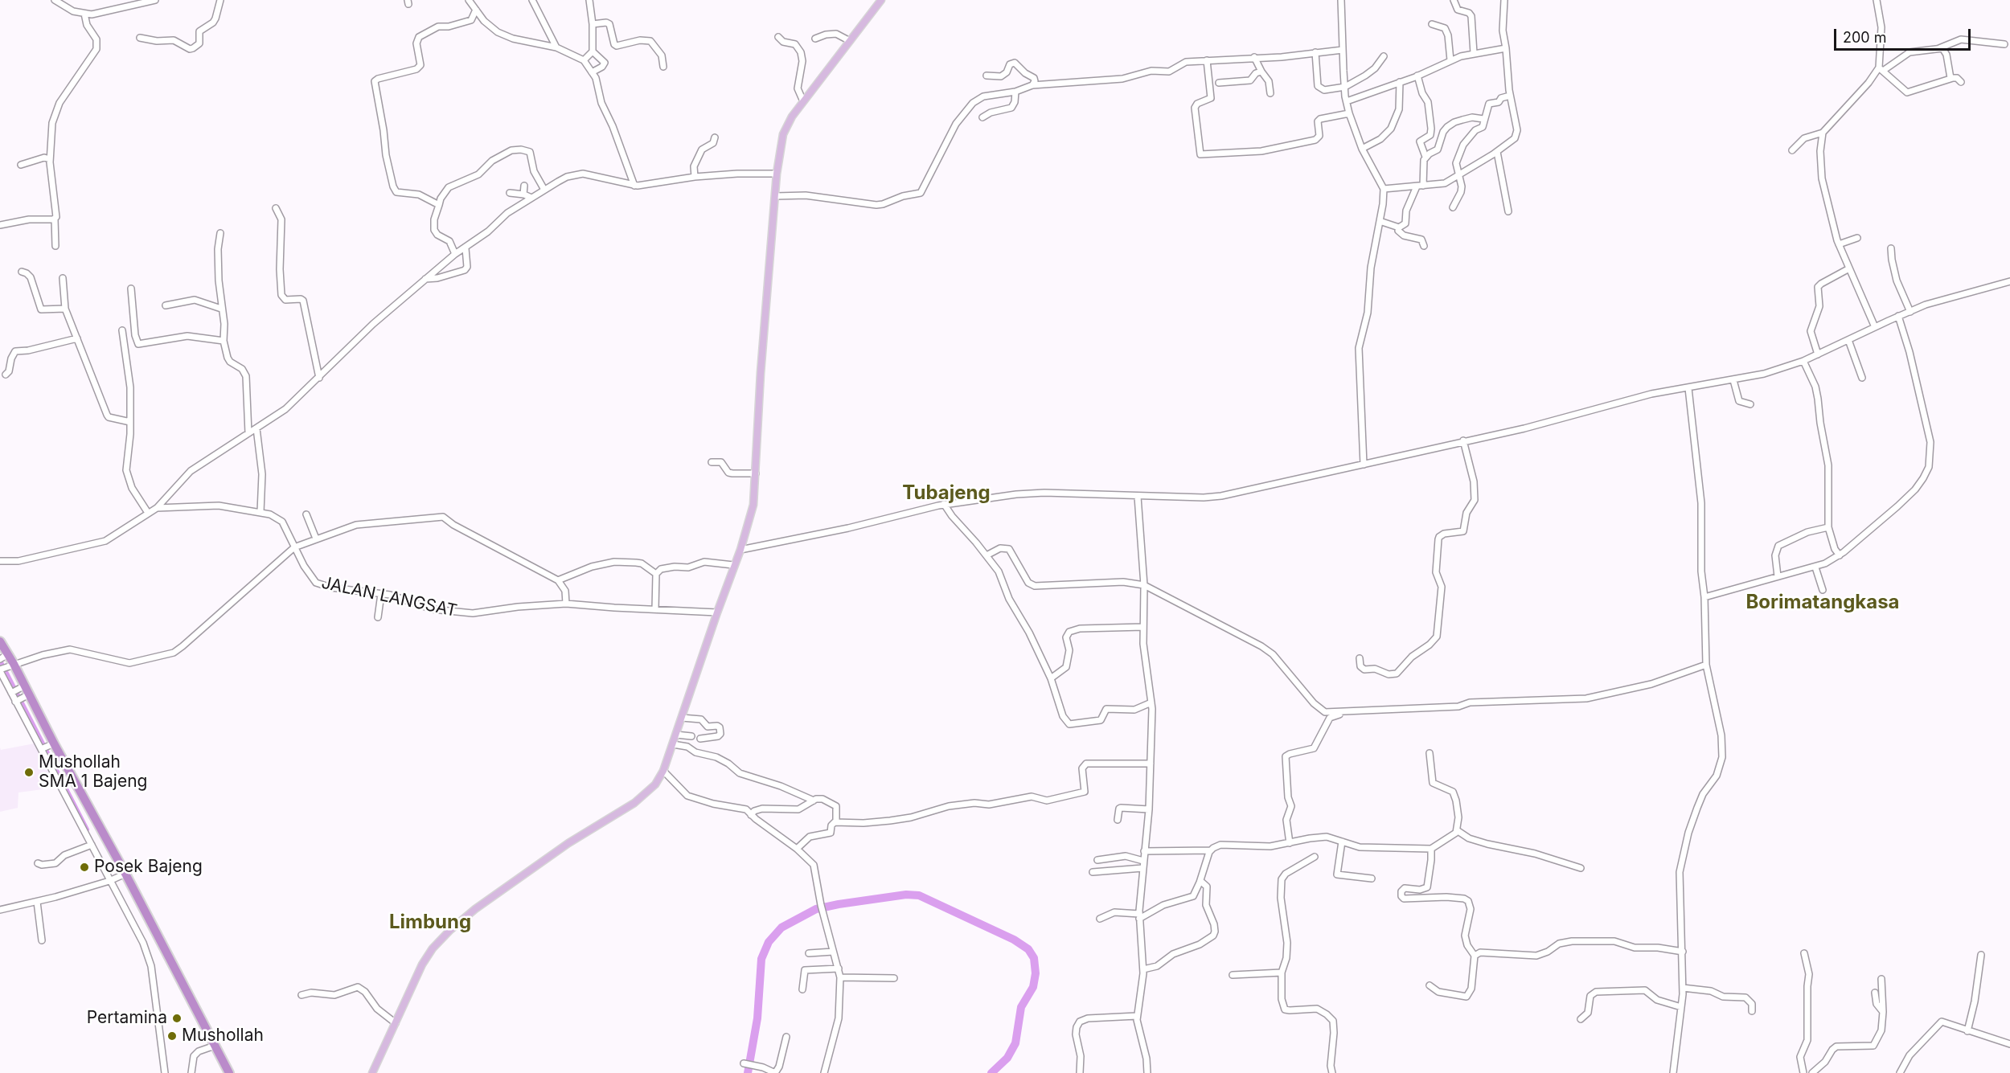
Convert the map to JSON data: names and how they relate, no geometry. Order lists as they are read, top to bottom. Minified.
{"streets":{"street":["JALAN LANGSAT"]},"districts":["Tubajeng","Borimatangkasa","Limbung"],"places":["Mushollah SMA 1 Bajeng","Posek Bajeng","Pertamina","Mushollah"],"scale_bar":"200 m"}
